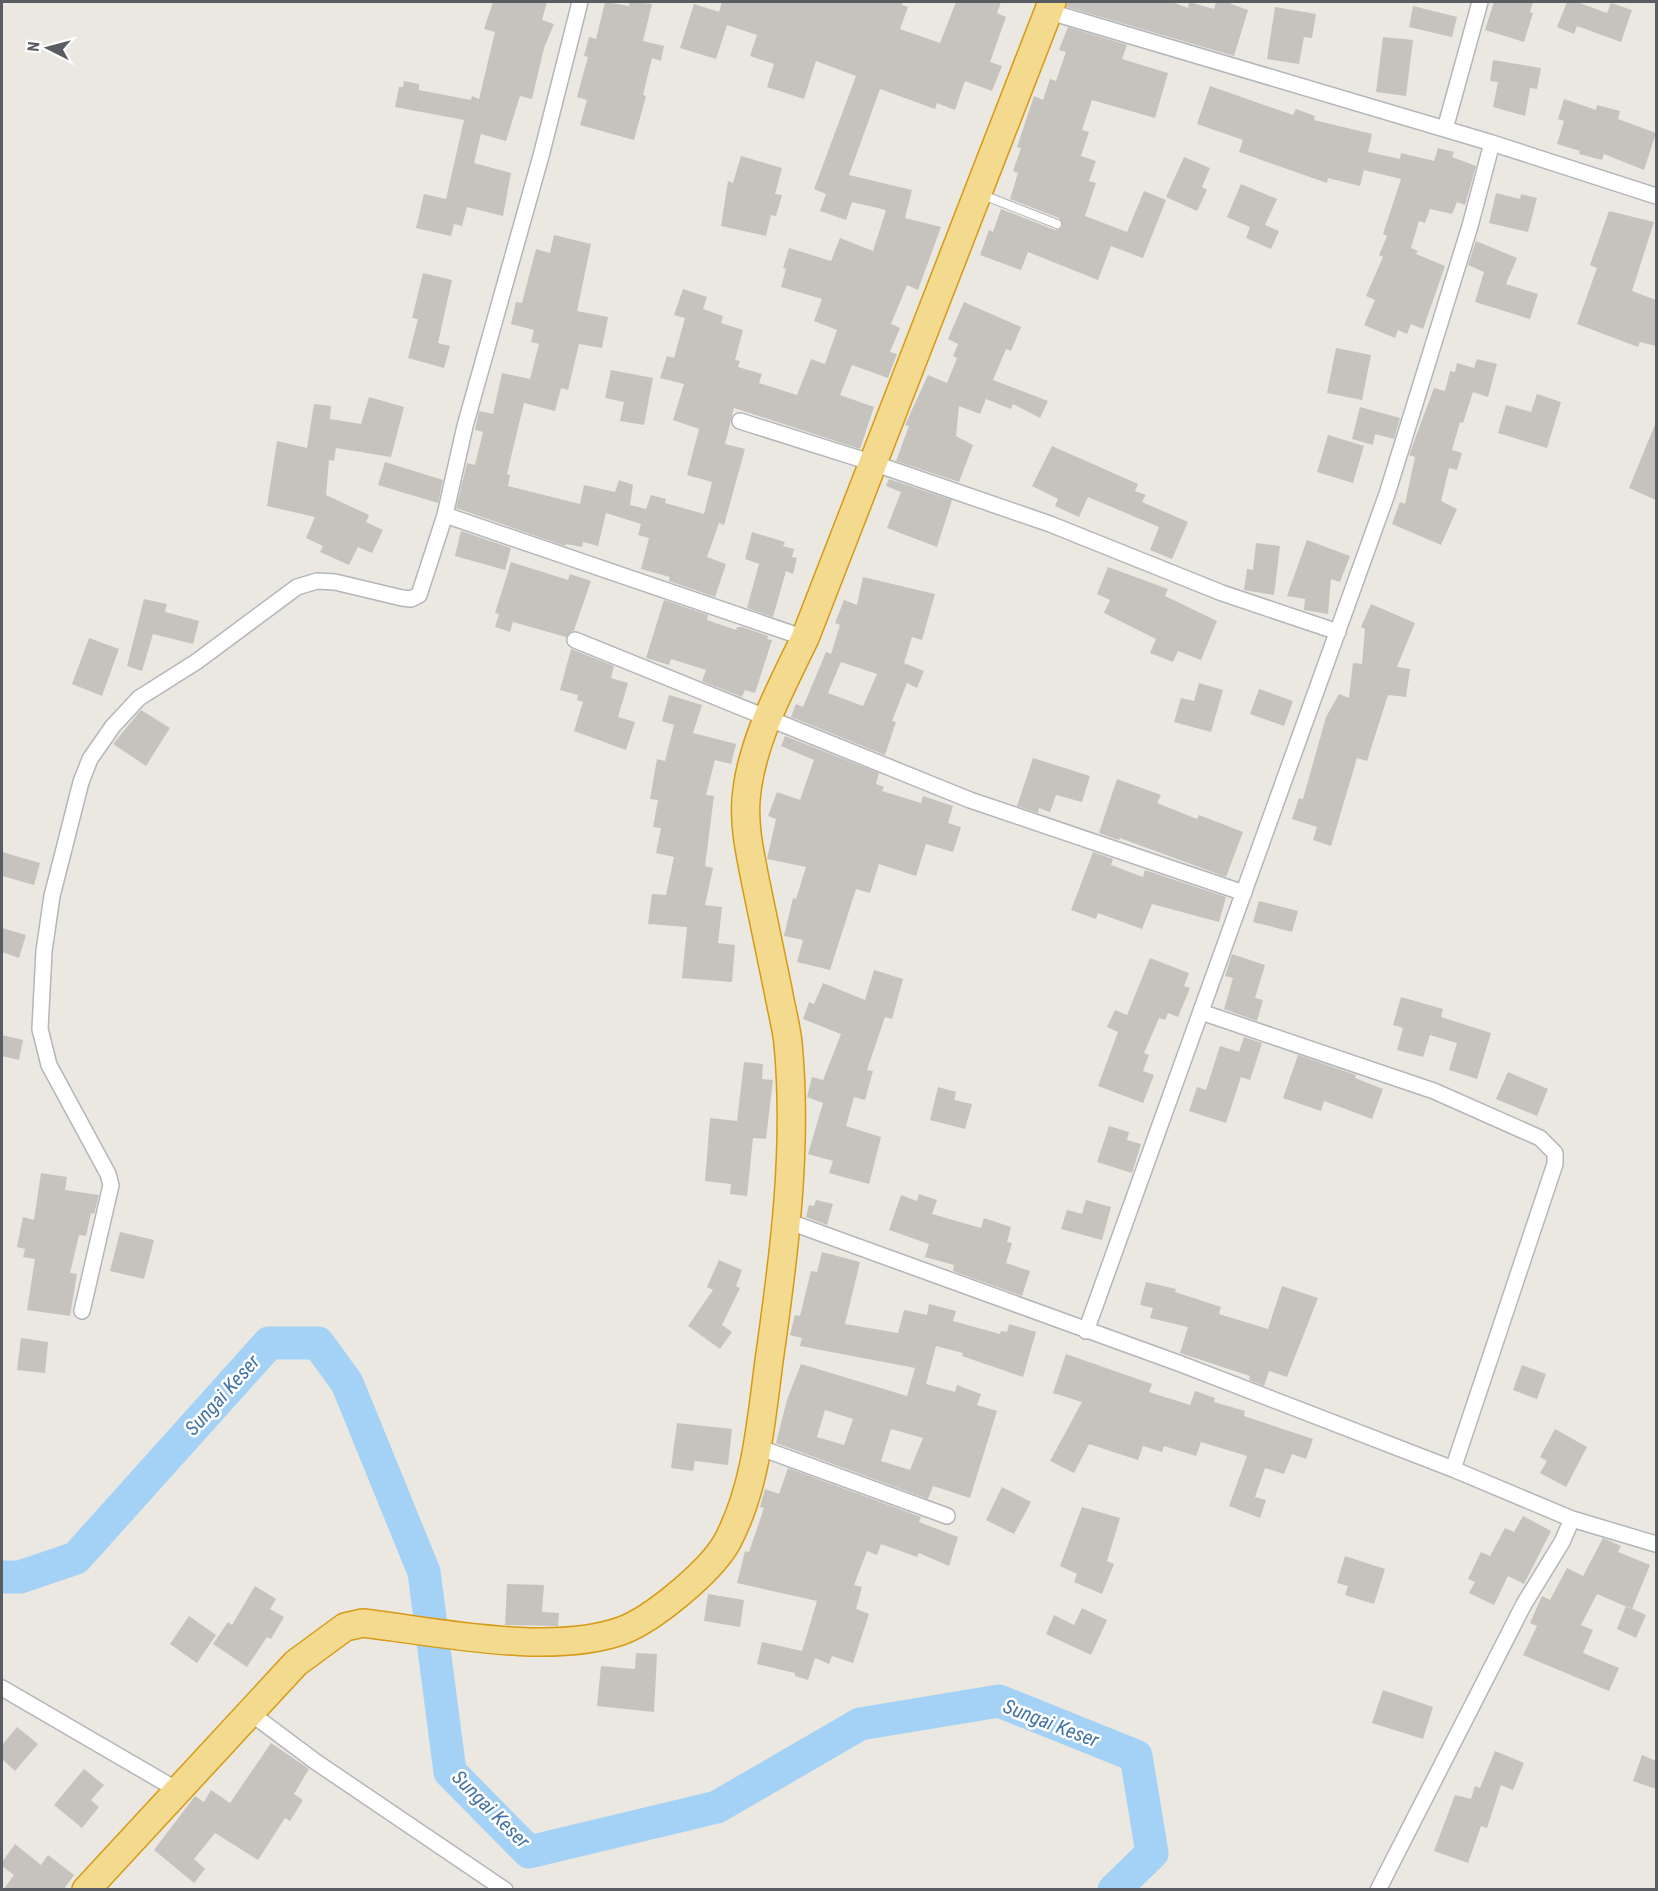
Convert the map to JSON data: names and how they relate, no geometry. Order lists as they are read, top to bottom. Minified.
{"water":["Sungai Keser"],"north":"left"}
